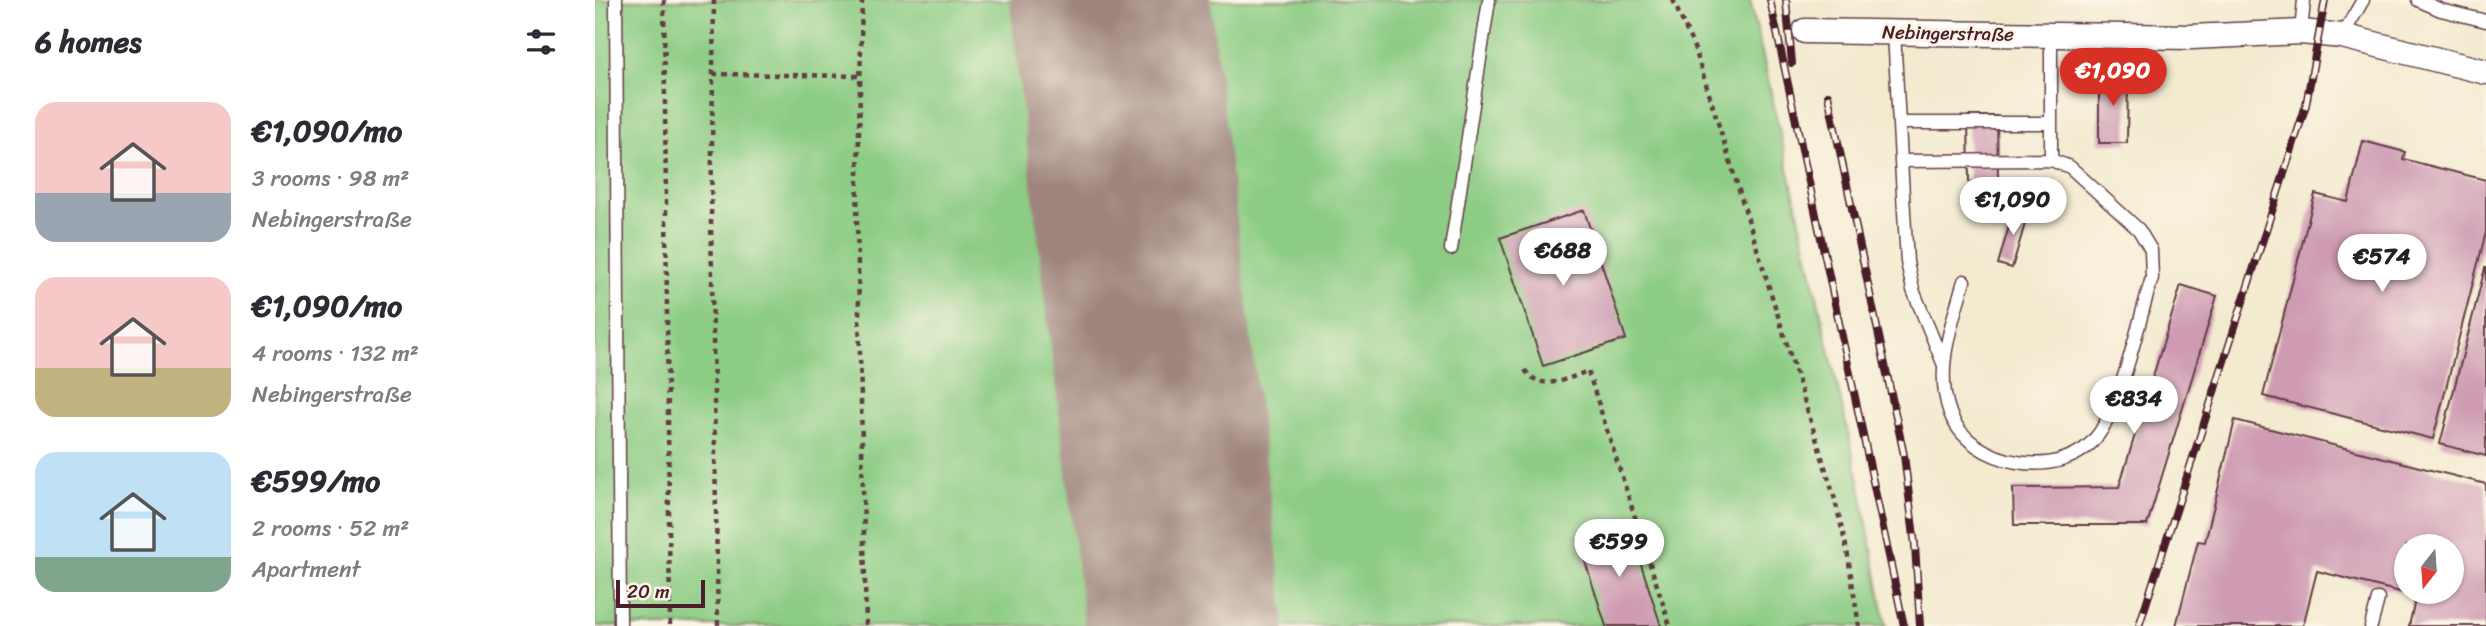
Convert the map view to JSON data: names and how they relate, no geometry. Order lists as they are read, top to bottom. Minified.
{"streets":{"street":["Nebingerstraße"]},"scale_bar":"20 m","north":"bottom","page":{"heading":"6 homes","price":["€1,090","€1,090","€688","€574","€834","€599"],"list":[{"name":"€1,090/mo","note":"3 rooms · 98 m² · Nebingerstraße"},{"name":"€1,090/mo","note":"4 rooms · 132 m² · Nebingerstraße"},{"name":"€599/mo","note":"2 rooms · 52 m² · Apartment"}],"scale":"20 m"}}
